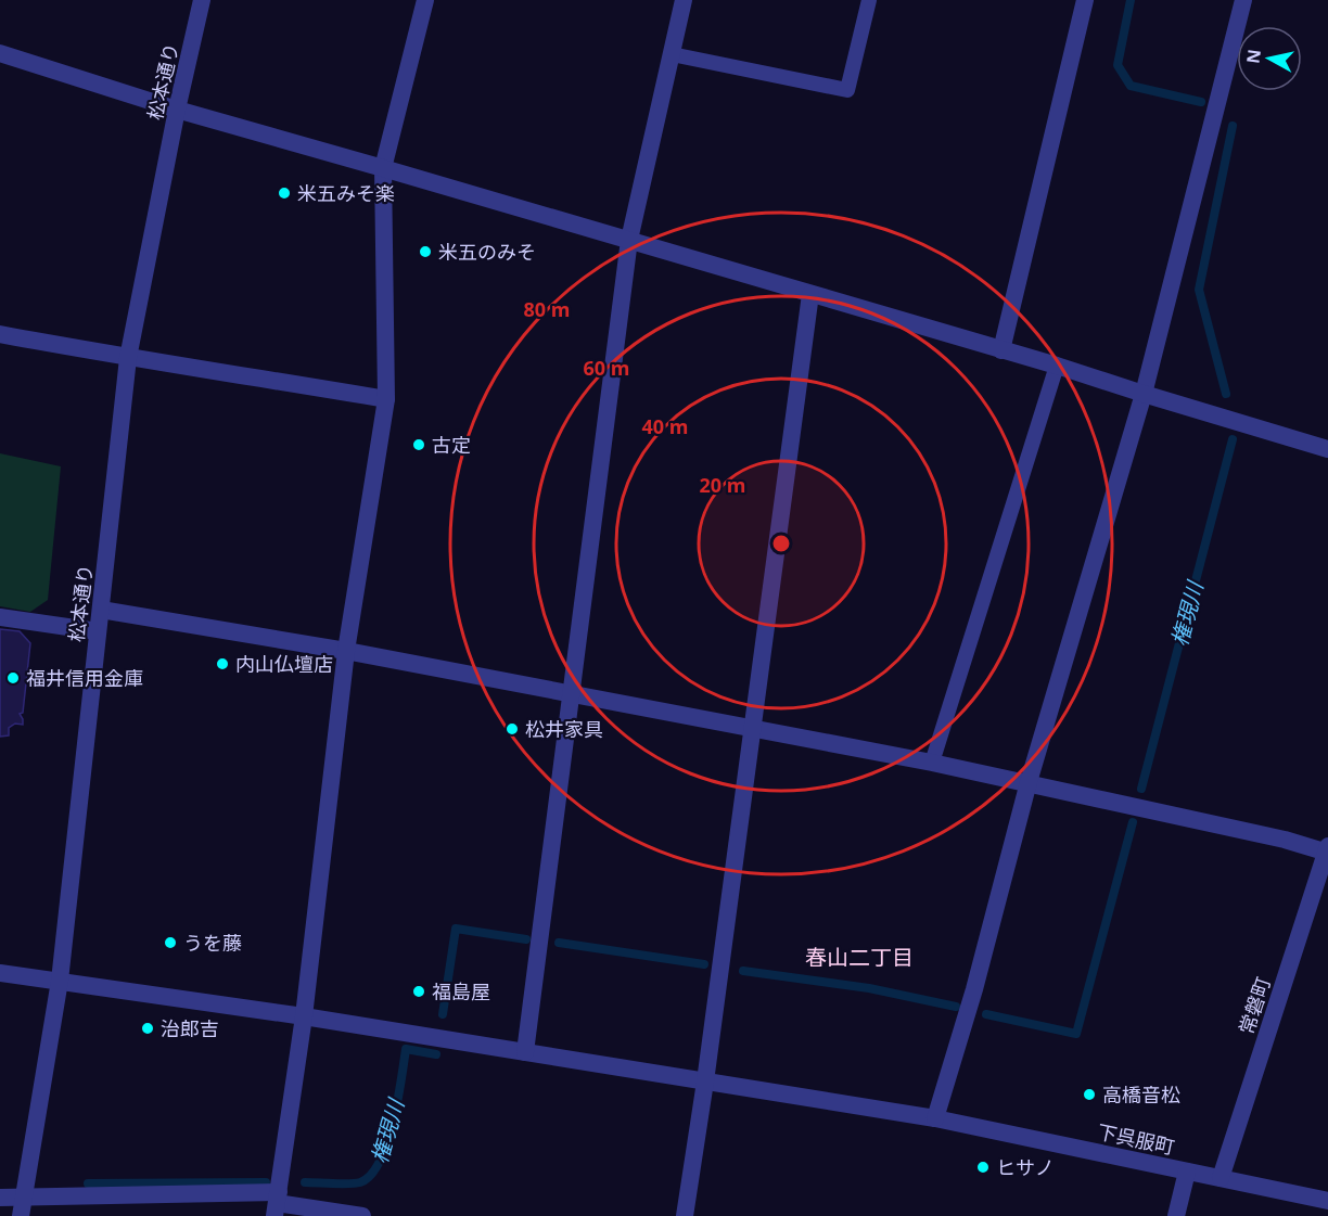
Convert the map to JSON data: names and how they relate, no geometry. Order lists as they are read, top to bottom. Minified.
{"streets":{"street":["松本通り","常磐町","下呉服町"]},"crossings":[["松本通り","下呉服町"],["常磐町","下呉服町"]],"districts":["春山二丁目"],"water":["権現川"],"places":["米五みそ楽","米五のみそ","古定","内山仏壇店","福井信用金庫","松井家具","うを藤","福島屋","治郎吉","高橋音松","ヒサノ"],"north":"left","rings":["80 m","60 m","40 m","20 m"]}
